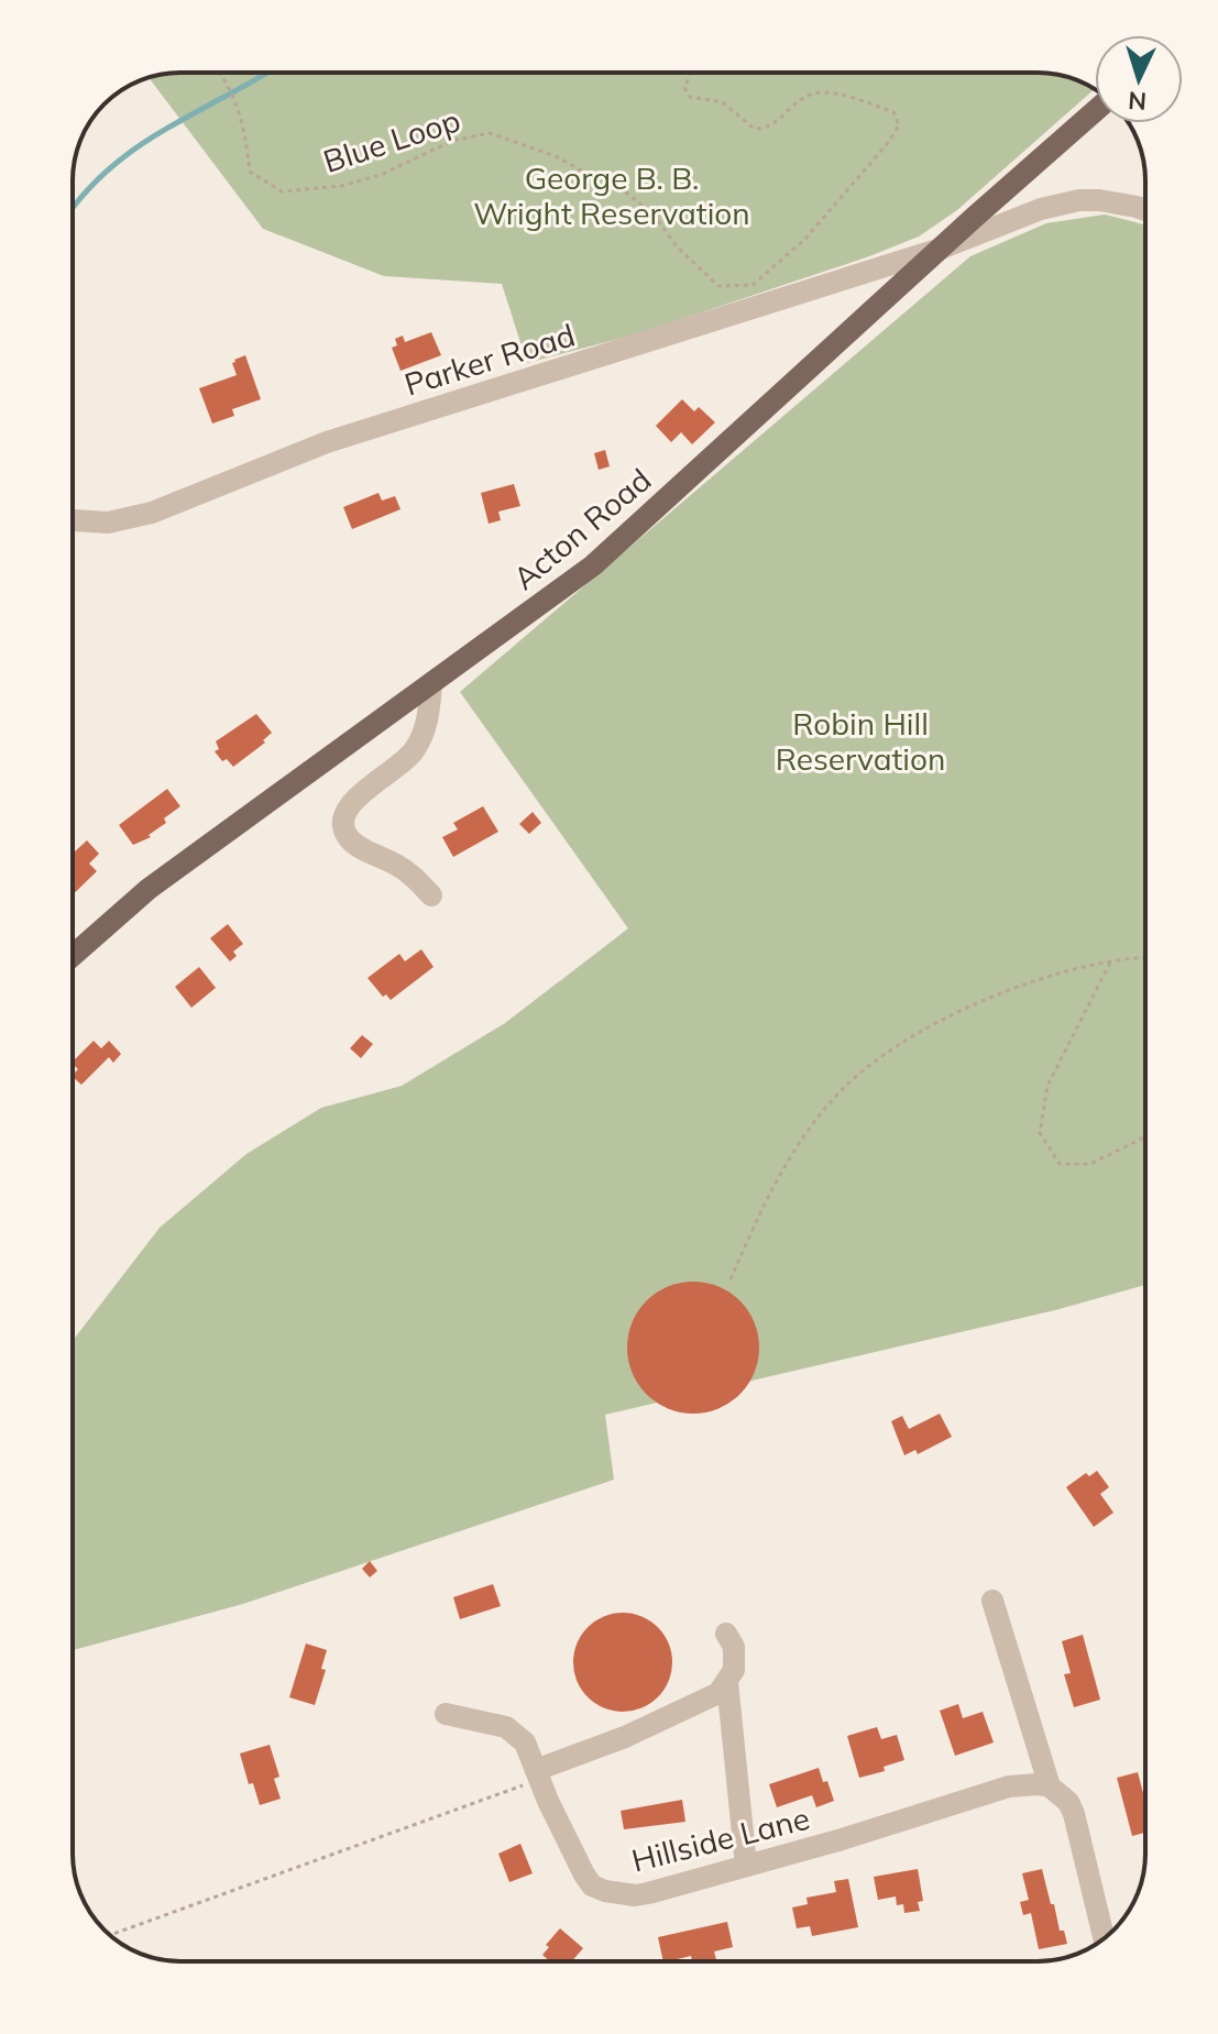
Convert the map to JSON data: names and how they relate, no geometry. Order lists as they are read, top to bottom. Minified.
{"streets":{"main road":["Acton Road"],"street":["Parker Road","Hillside Lane"],"path":["Blue Loop"]},"crossings":[["Parker Road","Acton Road"]],"parks":["George B. B. Wright Reservation","Robin Hill Reservation"],"north":"bottom"}
